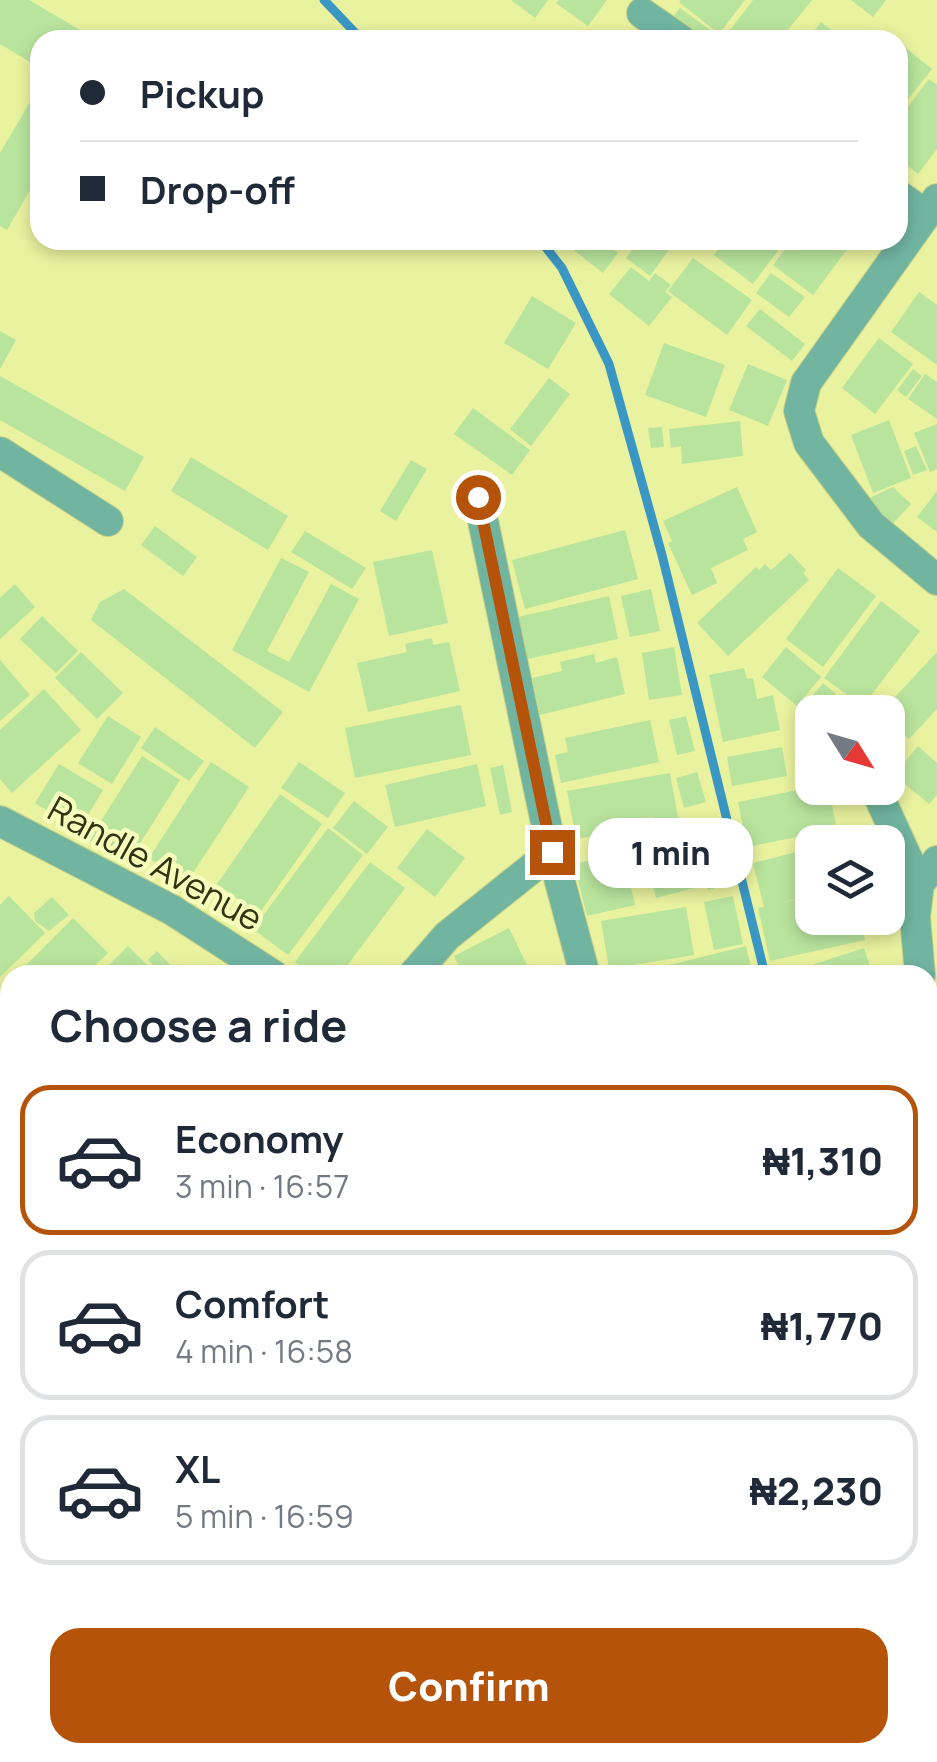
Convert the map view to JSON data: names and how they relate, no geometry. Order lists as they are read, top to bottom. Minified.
{"streets":{"street":["Randle Avenue"]},"north":"bottom right","page":{"banner":["Pickup","Drop-off"],"bubble":"1 min","heading":"Choose a ride","list":[{"name":"Economy","note":"3 min · 16:57","value":"₦1,310"},{"name":"Comfort","note":"4 min · 16:58","value":"₦1,770"},{"name":"XL","note":"5 min · 16:59","value":"₦2,230"}],"buttons":"Confirm"}}
